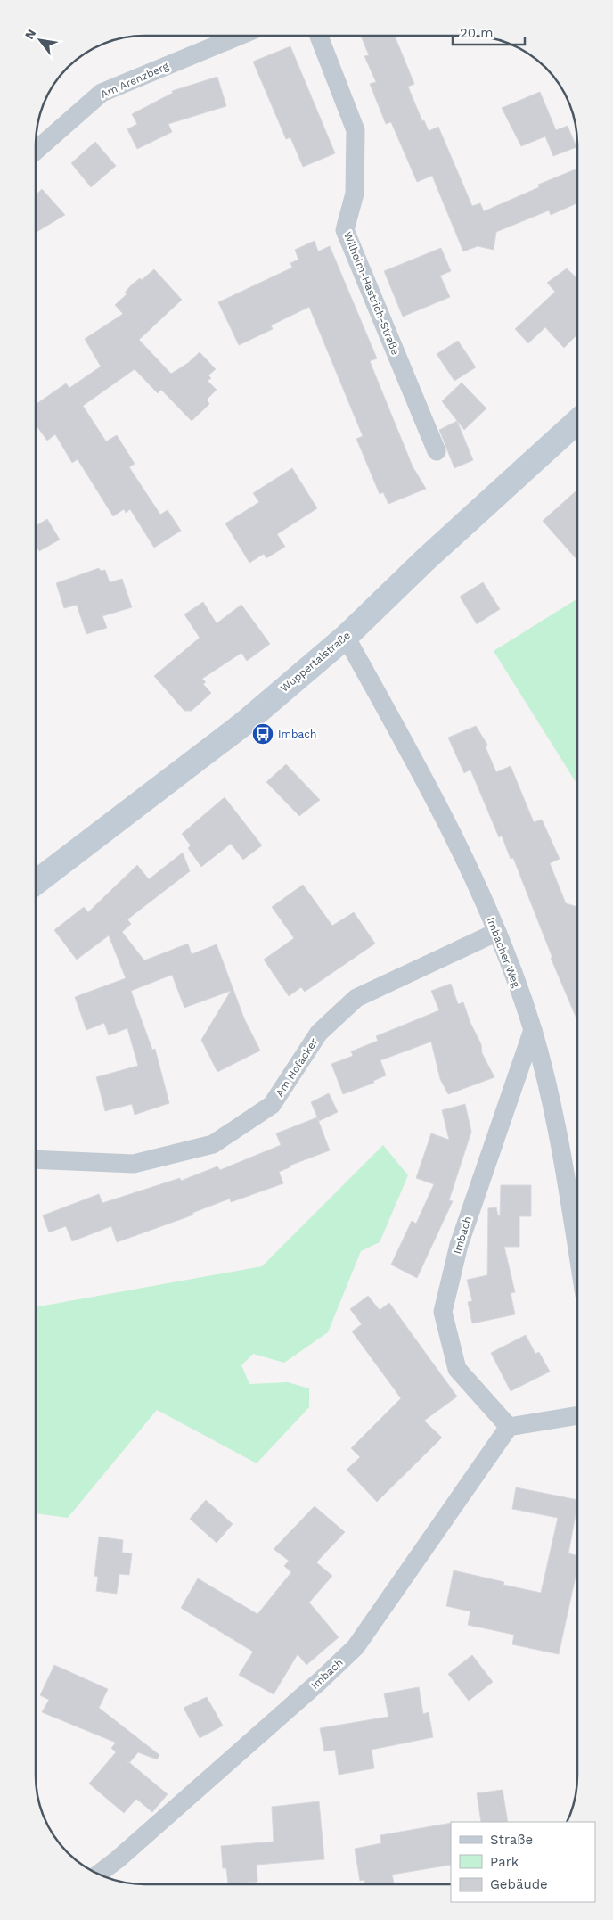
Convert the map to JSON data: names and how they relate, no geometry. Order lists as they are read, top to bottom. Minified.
{"streets":{"main road":["Wuppertalstraße"],"street":["Am Arenzberg","Wilhelm-Hastrich-Straße","Imbacher Weg","Am Hofacker","Imbach"]},"crossings":[["Wuppertalstraße","Imbacher Weg"],["Imbacher Weg","Am Hofacker"],["Imbacher Weg","Imbach"]],"places":{"bus stop":["Imbach"]},"legend":["Straße","Park","Gebäude"],"scale_bar":"20 m","north":"top left"}
